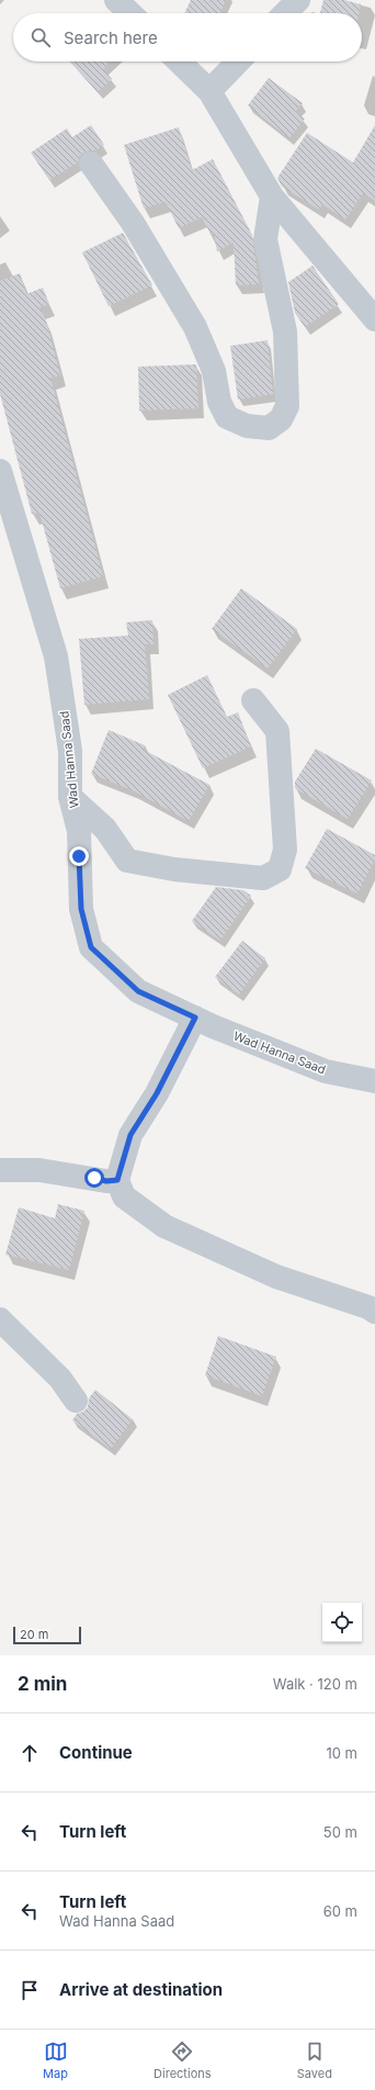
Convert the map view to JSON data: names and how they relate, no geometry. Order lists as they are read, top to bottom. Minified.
{"streets":{"street":["Wad Hanna Saad"]},"scale_bar":"20 m","page":{"search":"Search here","scale":"20 m","heading":["2 min","Walk · 120 m"],"list":[["Continue","10 m"],["Turn left","50 m"],["Turn left","Wad Hanna Saad","60 m"],"Arrive at destination"],"nav":["Map","Directions","Saved"]}}
